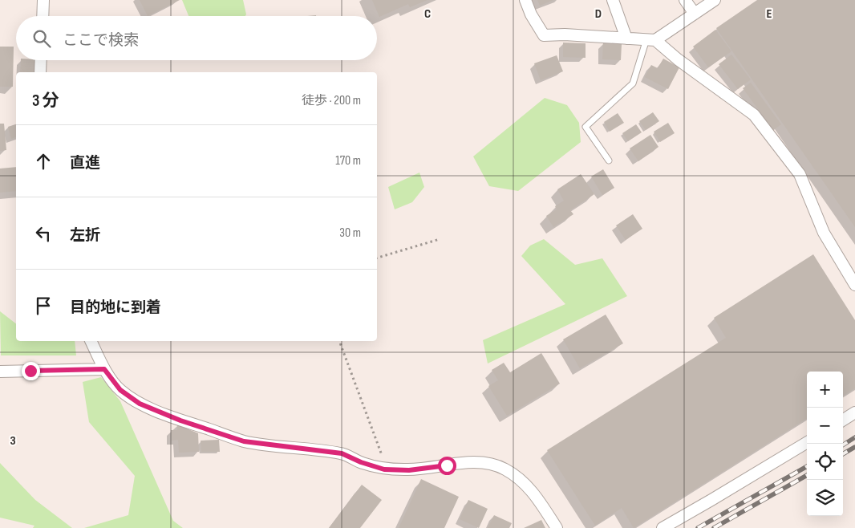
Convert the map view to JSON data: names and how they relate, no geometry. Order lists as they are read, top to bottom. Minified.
{"page":{"search":"ここで検索","heading":["3 分","徒歩 · 200 m"],"list":[["直進","170 m"],["左折","30 m"],"目的地に到着"],"map_buttons":["+","−"]},"grid":{"columns":["C","D","E"],"rows":["3"]}}
